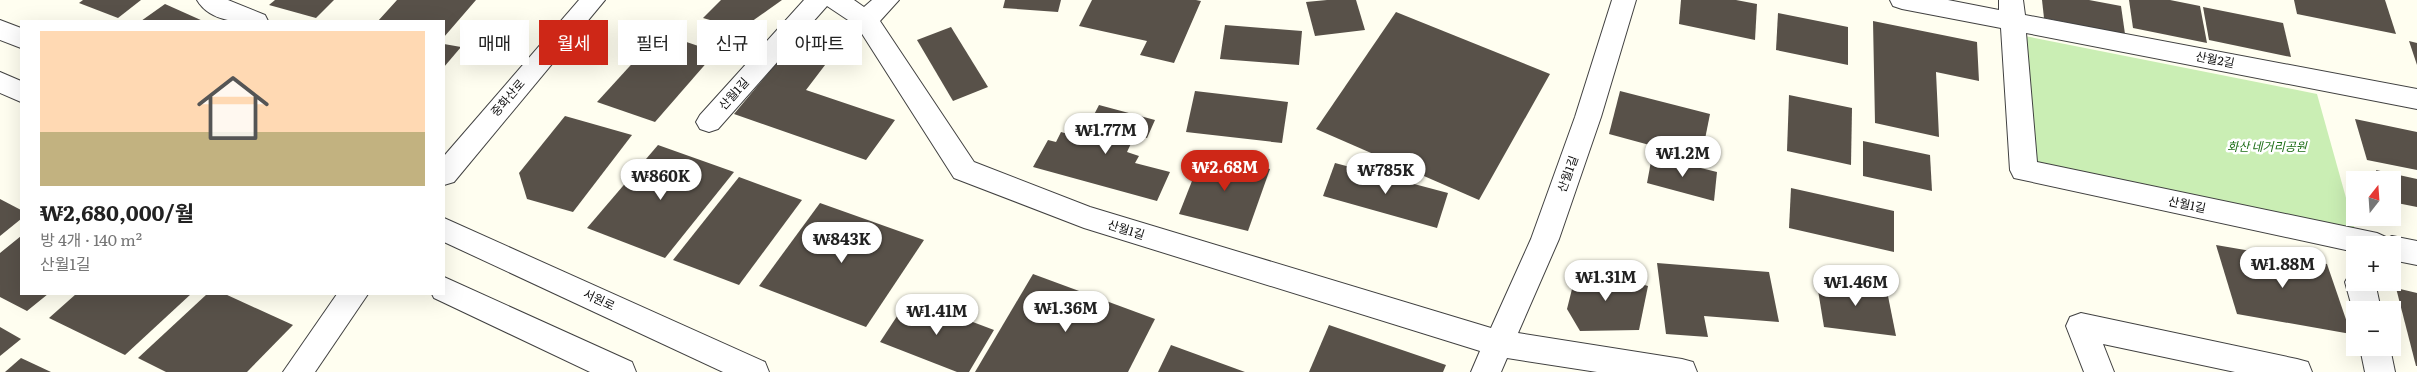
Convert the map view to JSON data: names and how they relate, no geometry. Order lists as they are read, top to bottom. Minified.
{"streets":{"street":["산월2길","산월1길","중화산로","서원로"]},"crossings":[["산월2길","산월1길"]],"parks":["화산 네거리공원"],"north":"top","page":{"chip":["매매","월세","필터","신규","아파트"],"list":[{"name":"₩2,680,000/월","note":"방 4개 · 140 m² · 산월1길"}],"price":["₩1.77M","₩1.2M","₩2.68M","₩785K","₩860K","₩843K","₩1.88M","₩1.31M","₩1.46M","₩1.36M","₩1.41M"],"map_buttons":["+","−"]}}
